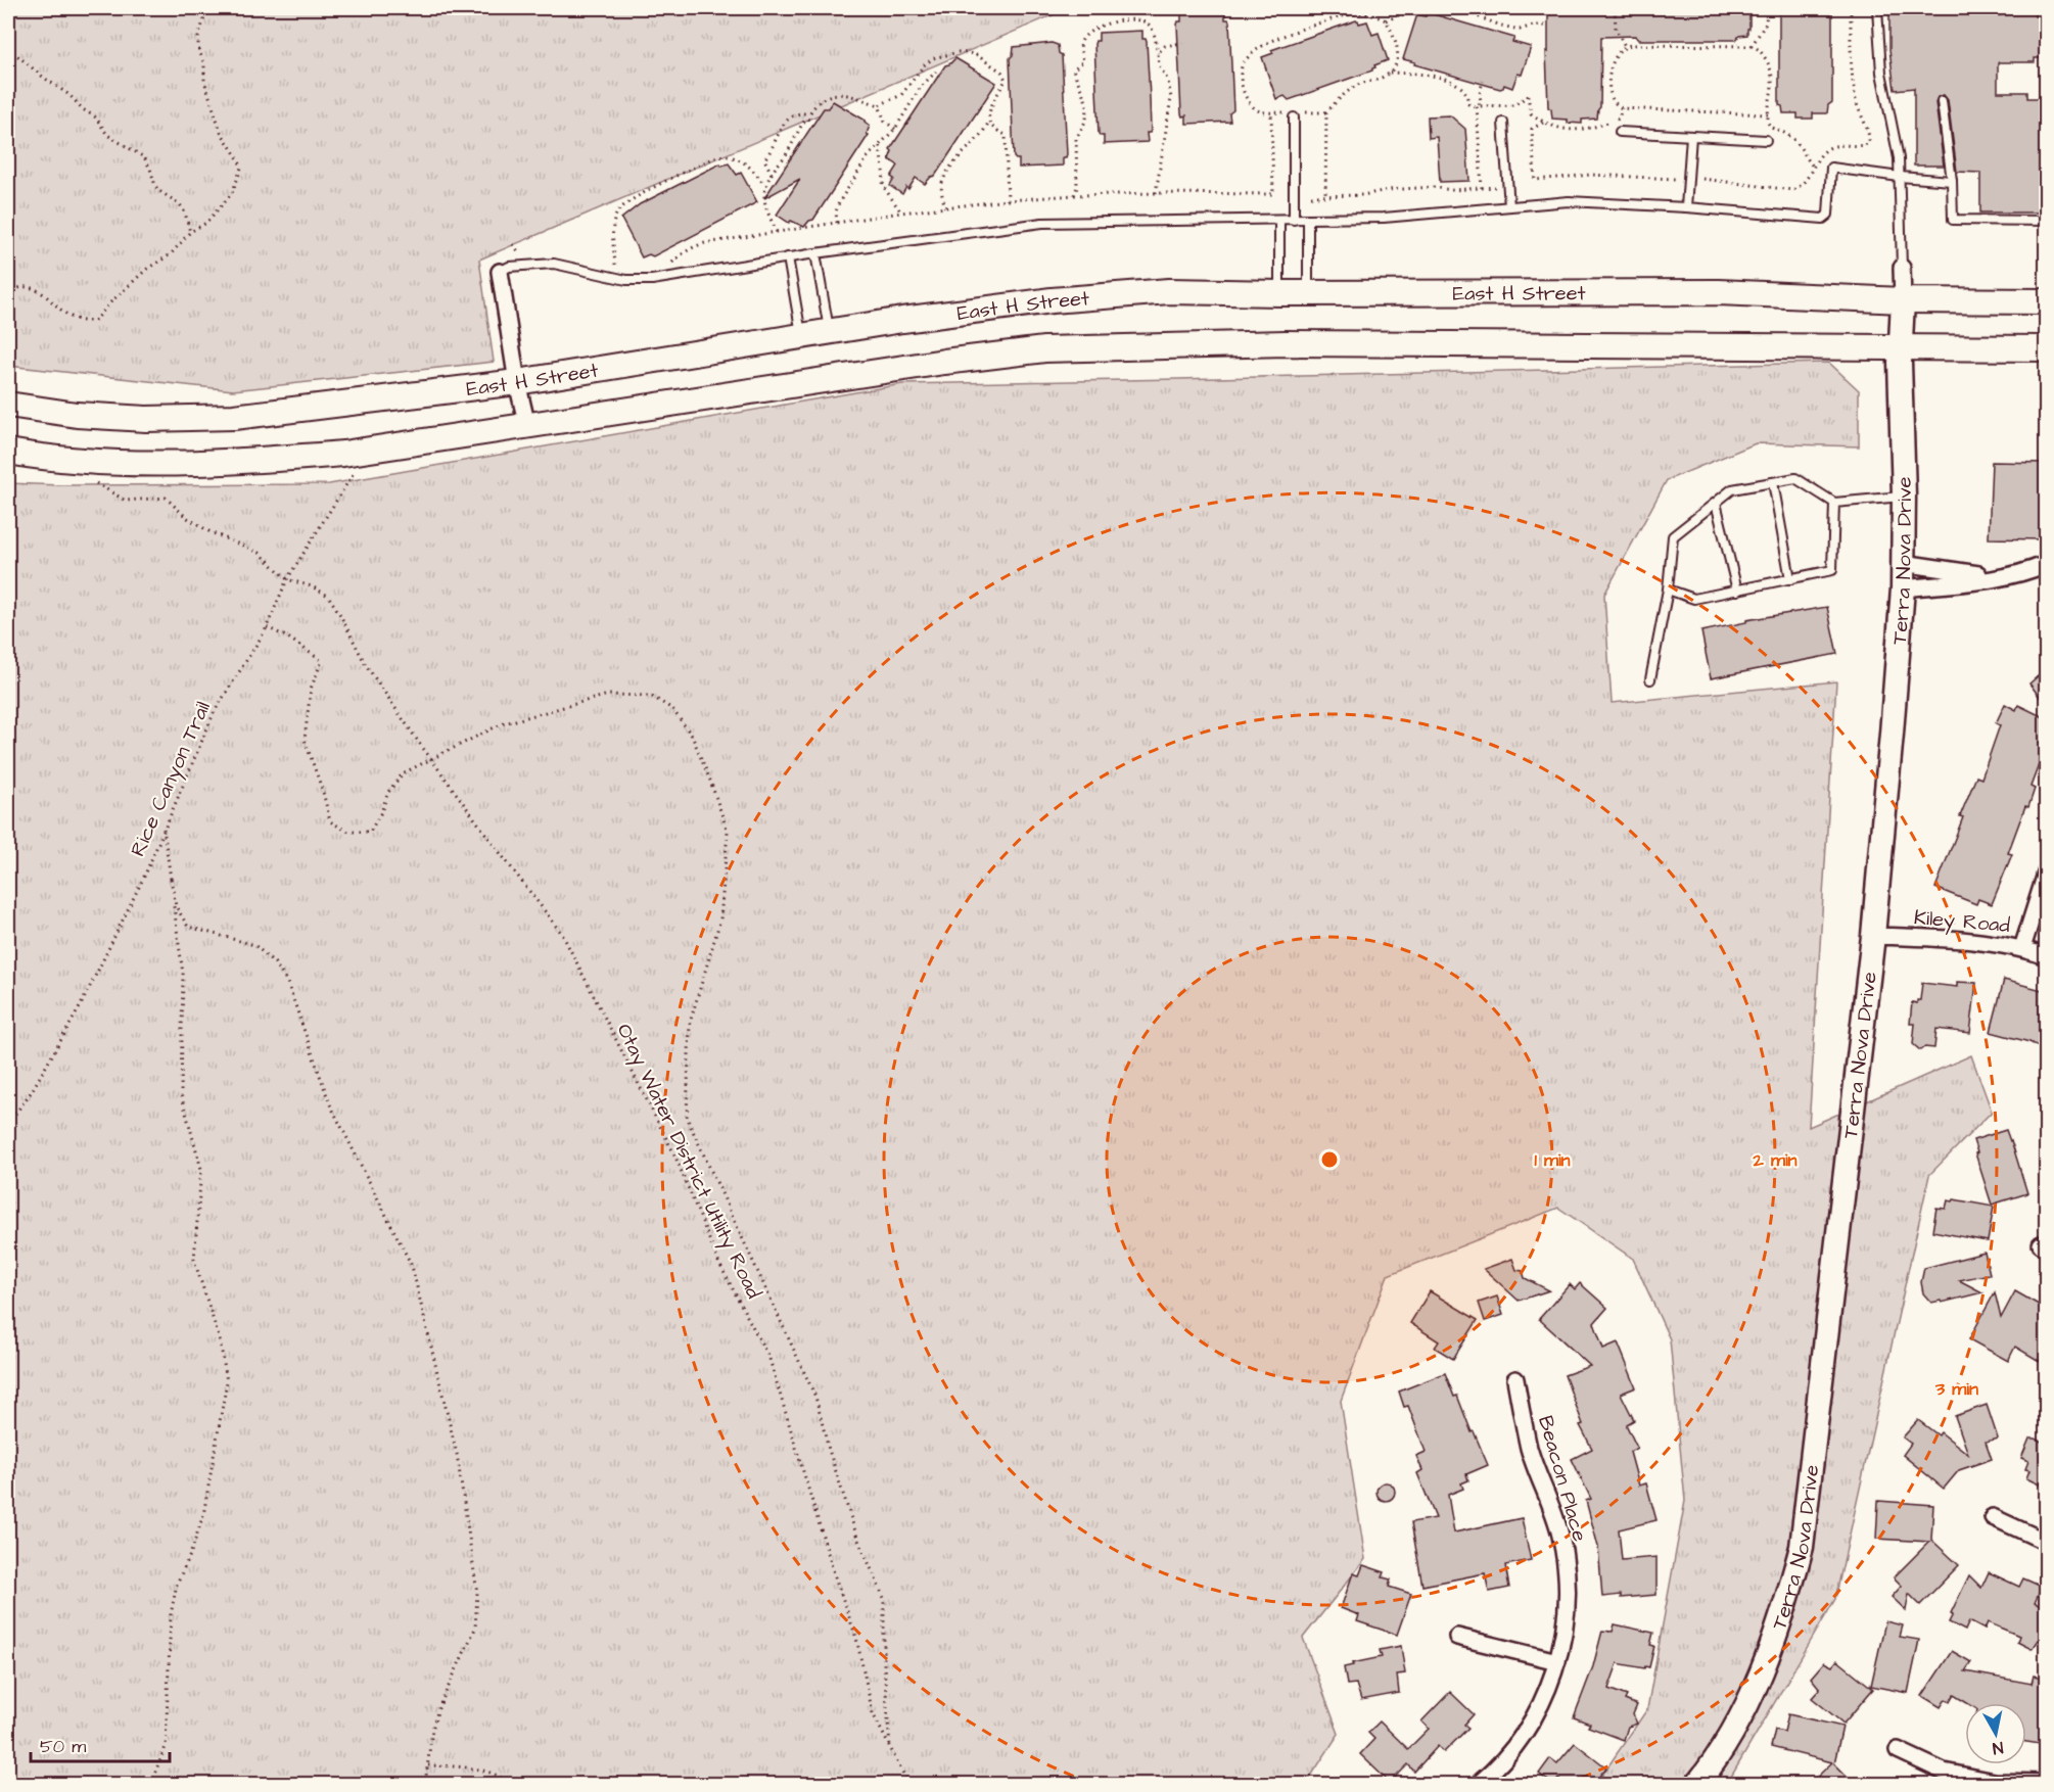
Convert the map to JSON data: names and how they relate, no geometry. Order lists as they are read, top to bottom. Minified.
{"streets":{"main road":["East H Street"],"street":["Terra Nova Drive","Kiley Road","Beacon Place"],"path":["Rice Canyon Trail","Otay Water District Utility Road"]},"crossings":[["East H Street","Terra Nova Drive"],["Terra Nova Drive","Kiley Road"],["Rice Canyon Trail","Otay Water District Utility Road"]],"scale_bar":"50 m","north":"bottom","rings":["1 min","2 min","3 min"]}
